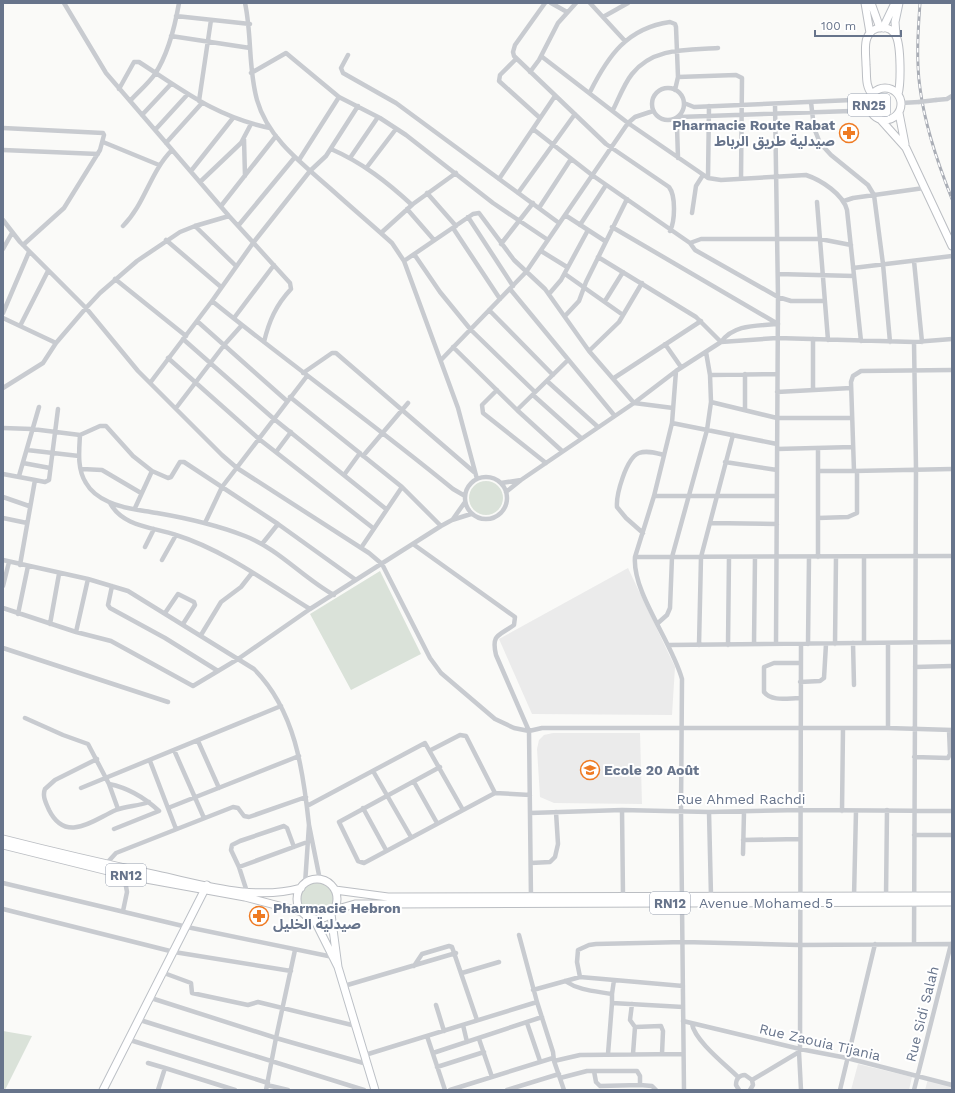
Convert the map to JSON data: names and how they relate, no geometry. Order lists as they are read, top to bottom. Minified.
{"streets":{"main road":["RN25","RN12","Avenue Mohamed 5"],"street":["Rue Ahmed Rachdi","Rue Sidi Salah","Rue Zaouia Tijania"]},"crossings":[["RN12","Avenue Mohamed 5"],["Rue Sidi Salah","Rue Zaouia Tijania"]],"places":{"pharmacy":["Pharmacie Route Rabat صيدلية طريق الرباط","Pharmacie Hebron صيدلية الخليل"],"school or university":["Ecole 20 Août"]},"scale_bar":"100 m"}
